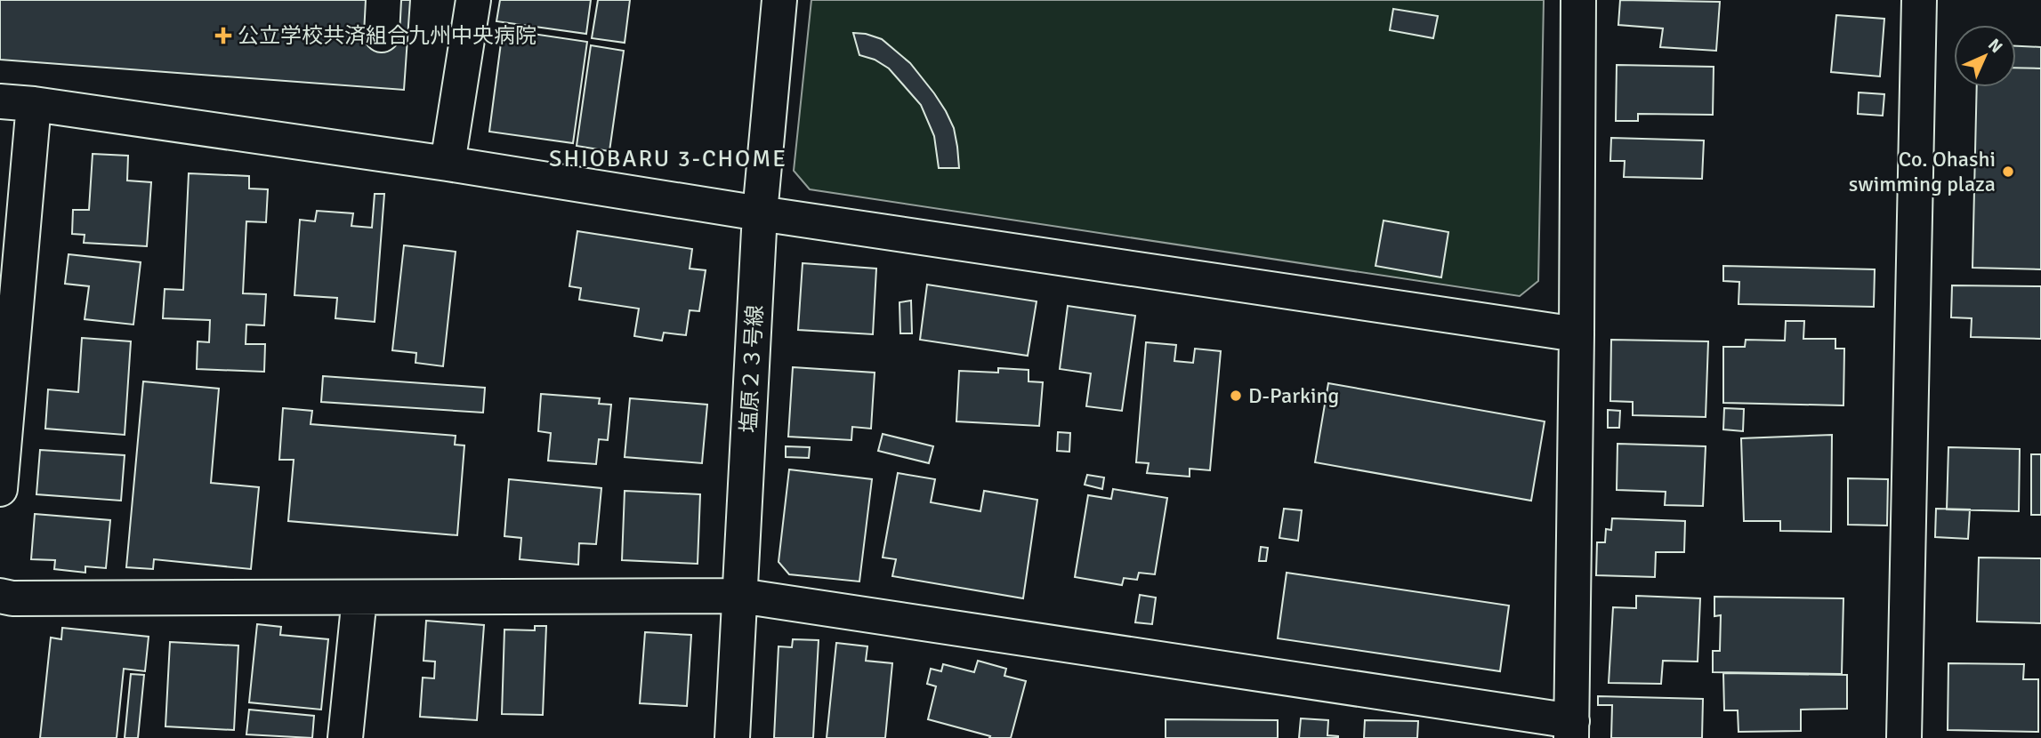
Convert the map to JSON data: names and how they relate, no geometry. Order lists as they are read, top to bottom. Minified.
{"streets":{"street":["塩原２３号線"]},"districts":["SHIOBARU 3-CHOME"],"places":{"health":["公立学校共済組合九州中央病院"],"other":["Co. Ohashi swimming plaza","D-Parking"]},"north":"top right"}
